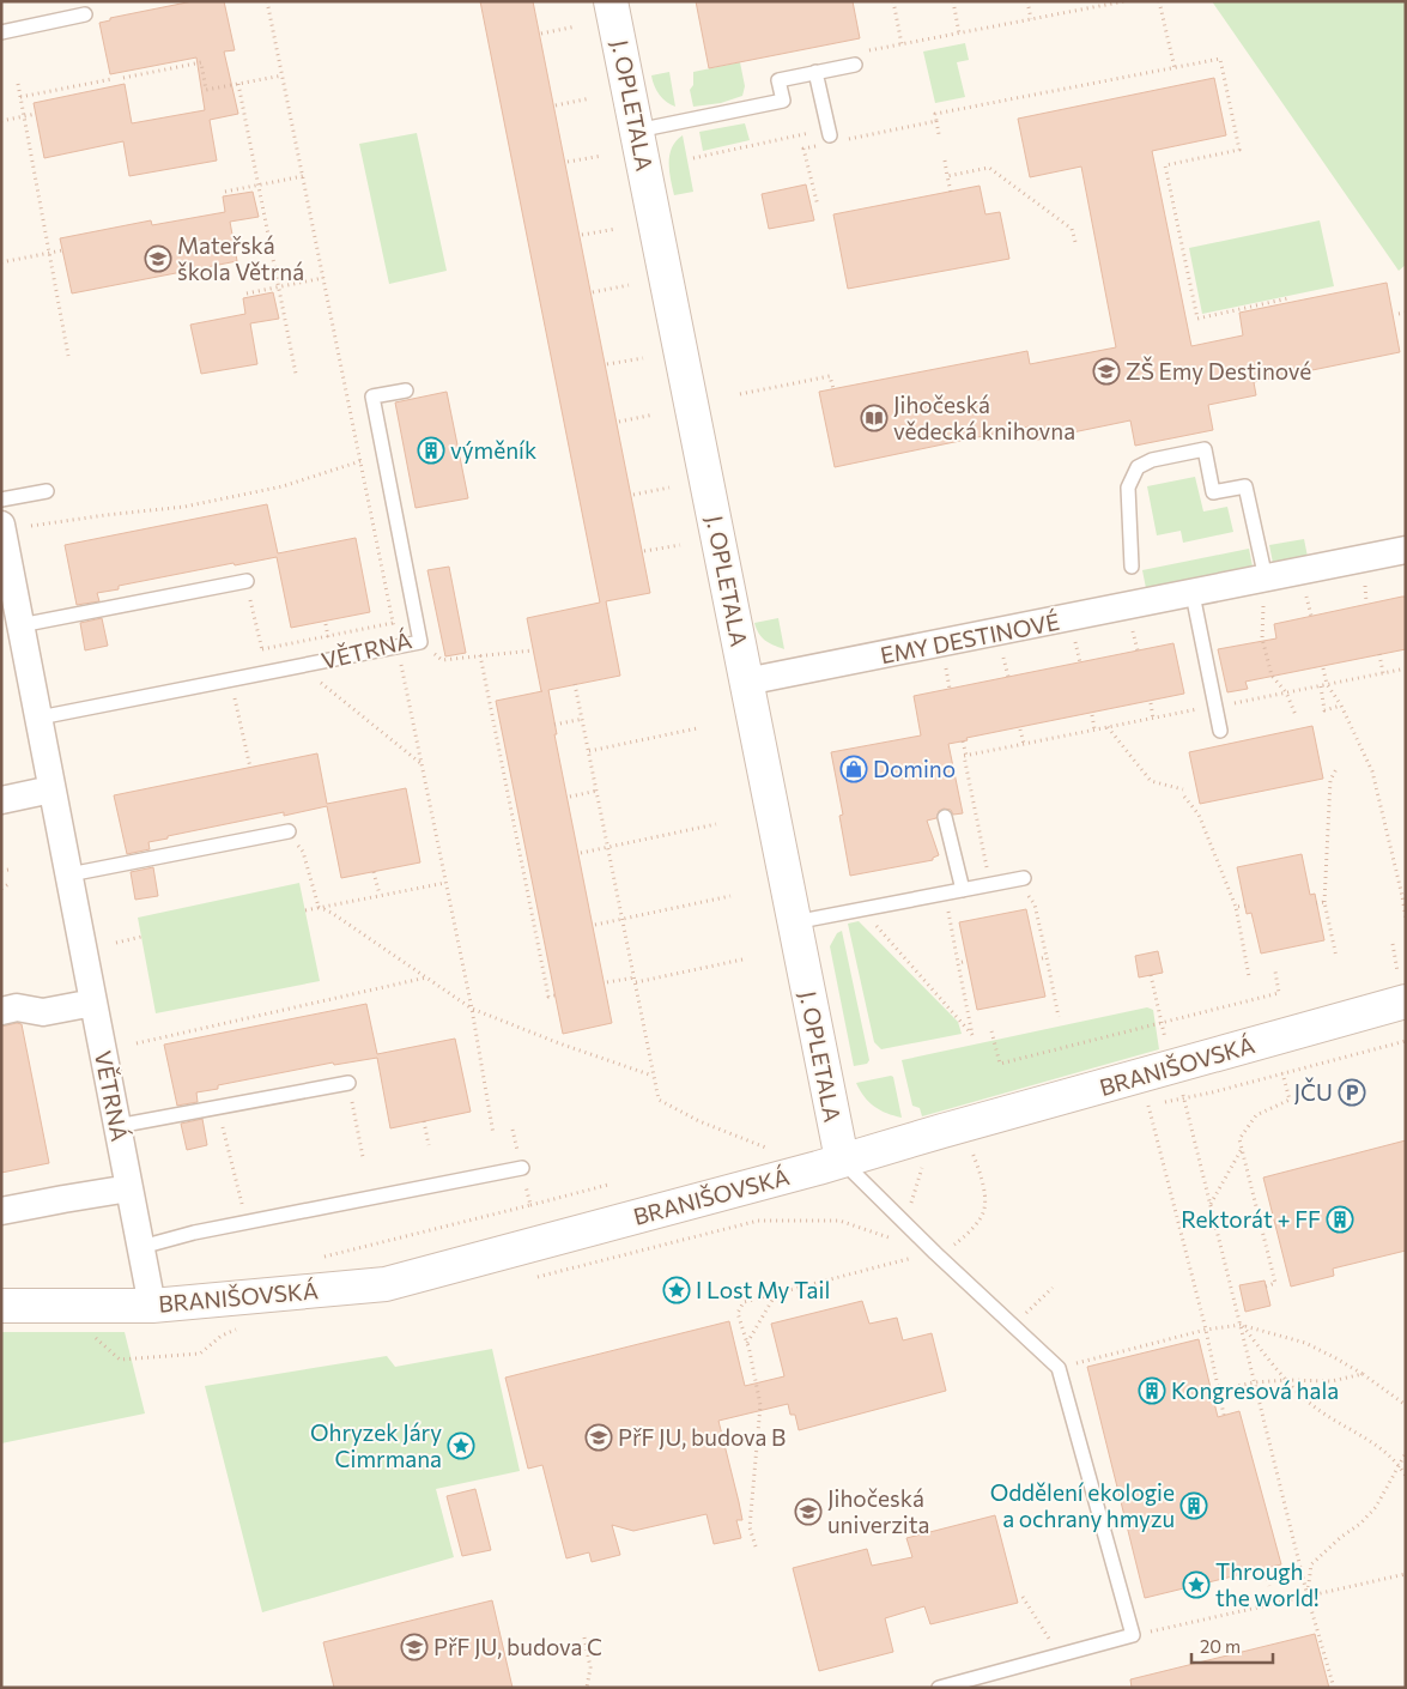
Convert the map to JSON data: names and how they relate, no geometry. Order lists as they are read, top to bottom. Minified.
{"streets":{"street":["J. OPLETALA","EMY DESTINOVÉ","VĚTRNÁ","BRANIŠOVSKÁ"]},"crossings":[["J. OPLETALA","EMY DESTINOVÉ"],["J. OPLETALA","BRANIŠOVSKÁ"],["VĚTRNÁ","BRANIŠOVSKÁ"]],"places":{"school or university":["Mateřská škola Větrná","ZŠ Emy Destinové","PřF JU, budova B","Jihočeská univerzita","PřF JU, budova C"],"library":["Jihočeská vědecká knihovna"],"building":["výměník","Rektorát + FF","Kongresová hala","Oddělení ekologie a ochrany hmyzu"],"shop":["Domino"],"parking":["JČU"],"place":["I Lost My Tail","Ohryzek Járy Cimrmana","Through the world!"]},"scale_bar":"20 m"}
